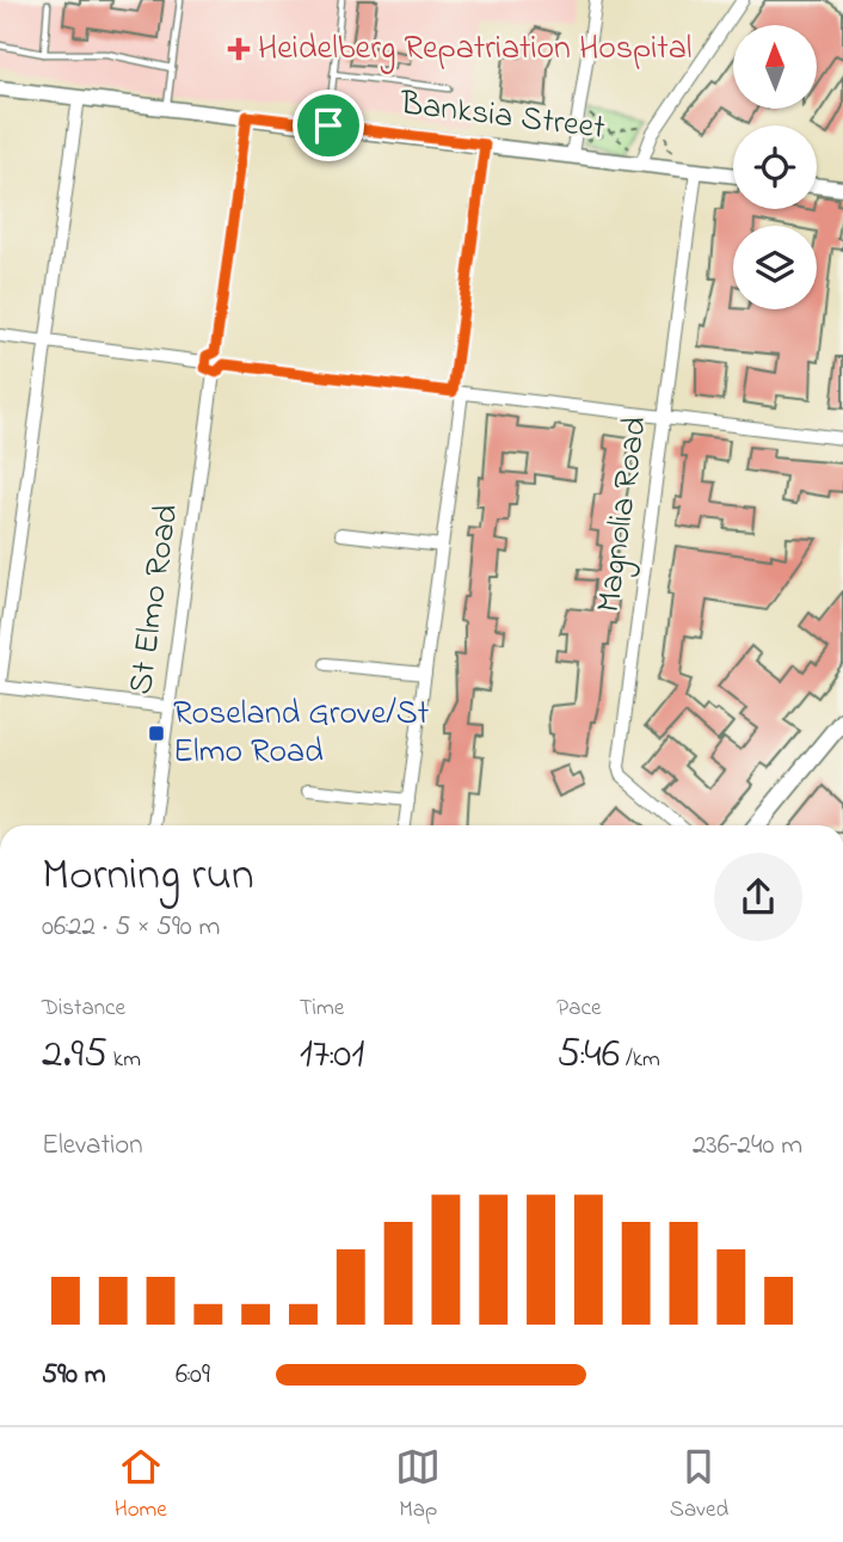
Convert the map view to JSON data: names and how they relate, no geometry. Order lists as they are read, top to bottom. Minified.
{"streets":{"street":["Banksia Street","Magnolia Road","St Elmo Road"]},"crossings":[["Banksia Street","Magnolia Road"]],"places":{"health":["Heidelberg Repatriation Hospital"],"transit":["Roseland Grove/St Elmo Road"]},"north":"top","page":{"heading":["Morning run","06:22 · 5 × 590 m"],"stats":[["Distance","2.95 km"],["Time","17:01"],["Pace","5:46 /km"]],"chart":["Elevation","236–240 m"],"list":[{"name":"590 m","note":"6:09"}],"tabs":["Home","Map","Saved"]}}
